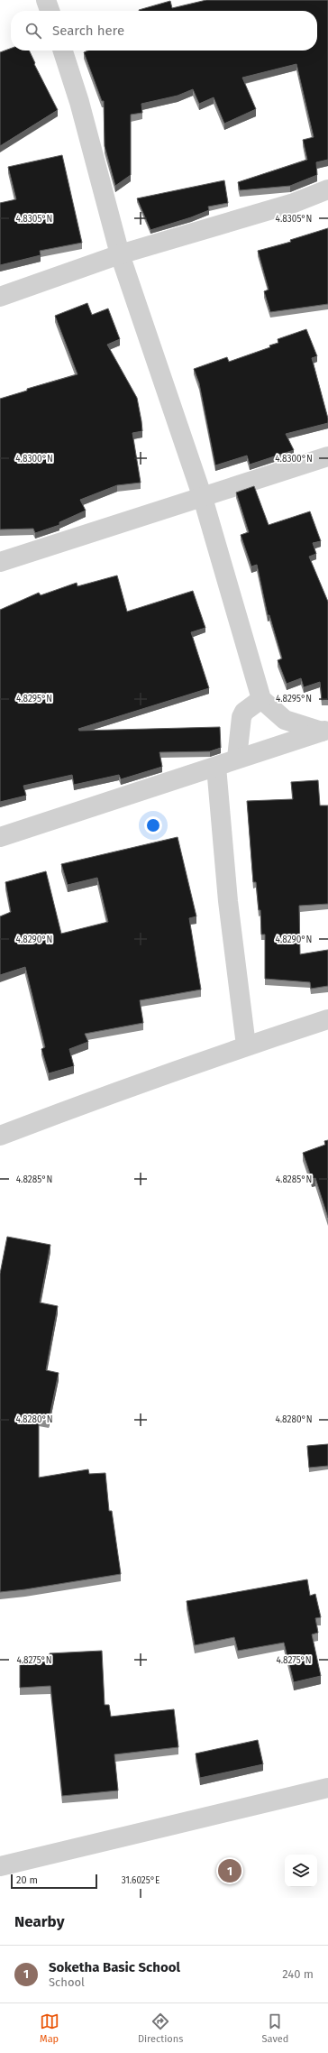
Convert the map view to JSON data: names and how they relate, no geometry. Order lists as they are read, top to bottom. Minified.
{"scale_bar":"20 m","page":{"search":"Search here","pins":"1","scale":"20 m","heading":"Nearby","list":[{"mark":"1","name":"Soketha Basic School","note":"School","value":"240 m"}],"nav":["Map","Directions","Saved"]},"coordinates":["4.8305°N","4.8300°N","4.8295°N","4.8290°N","4.8285°N","4.8280°N","4.8275°N","31.6025°E"]}
